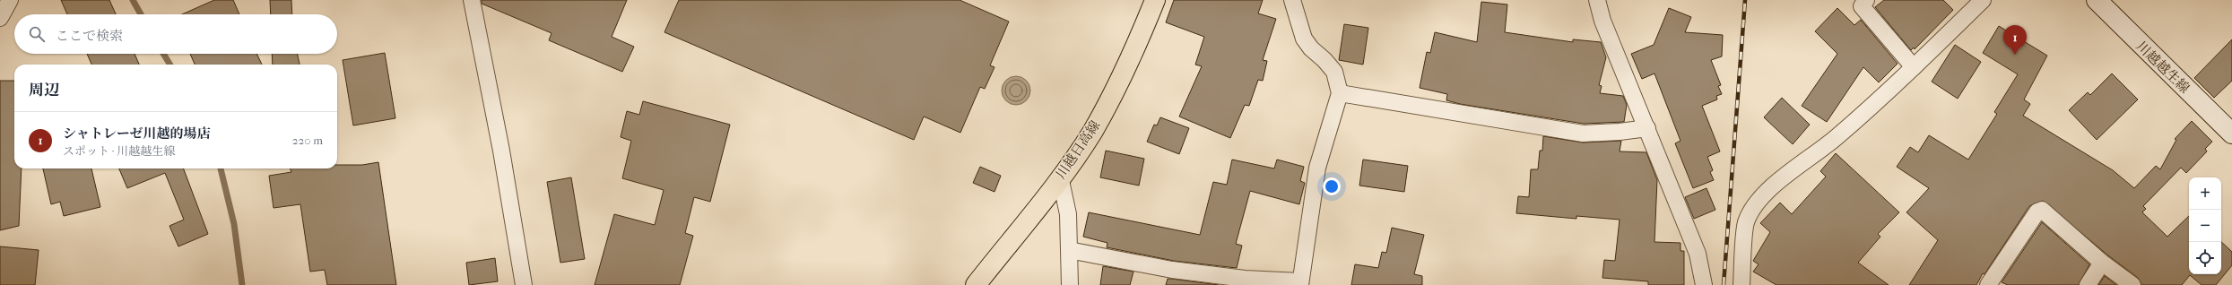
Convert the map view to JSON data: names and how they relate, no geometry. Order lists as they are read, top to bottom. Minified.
{"streets":{"main road":["川越越生線","川越日高線"]},"page":{"search":"ここで検索","pins":"1","heading":"周辺","list":[{"mark":"1","name":"シャトレーゼ川越的場店","note":"スポット · 川越越生線","value":"220 m"}],"map_buttons":["+","−"]}}
